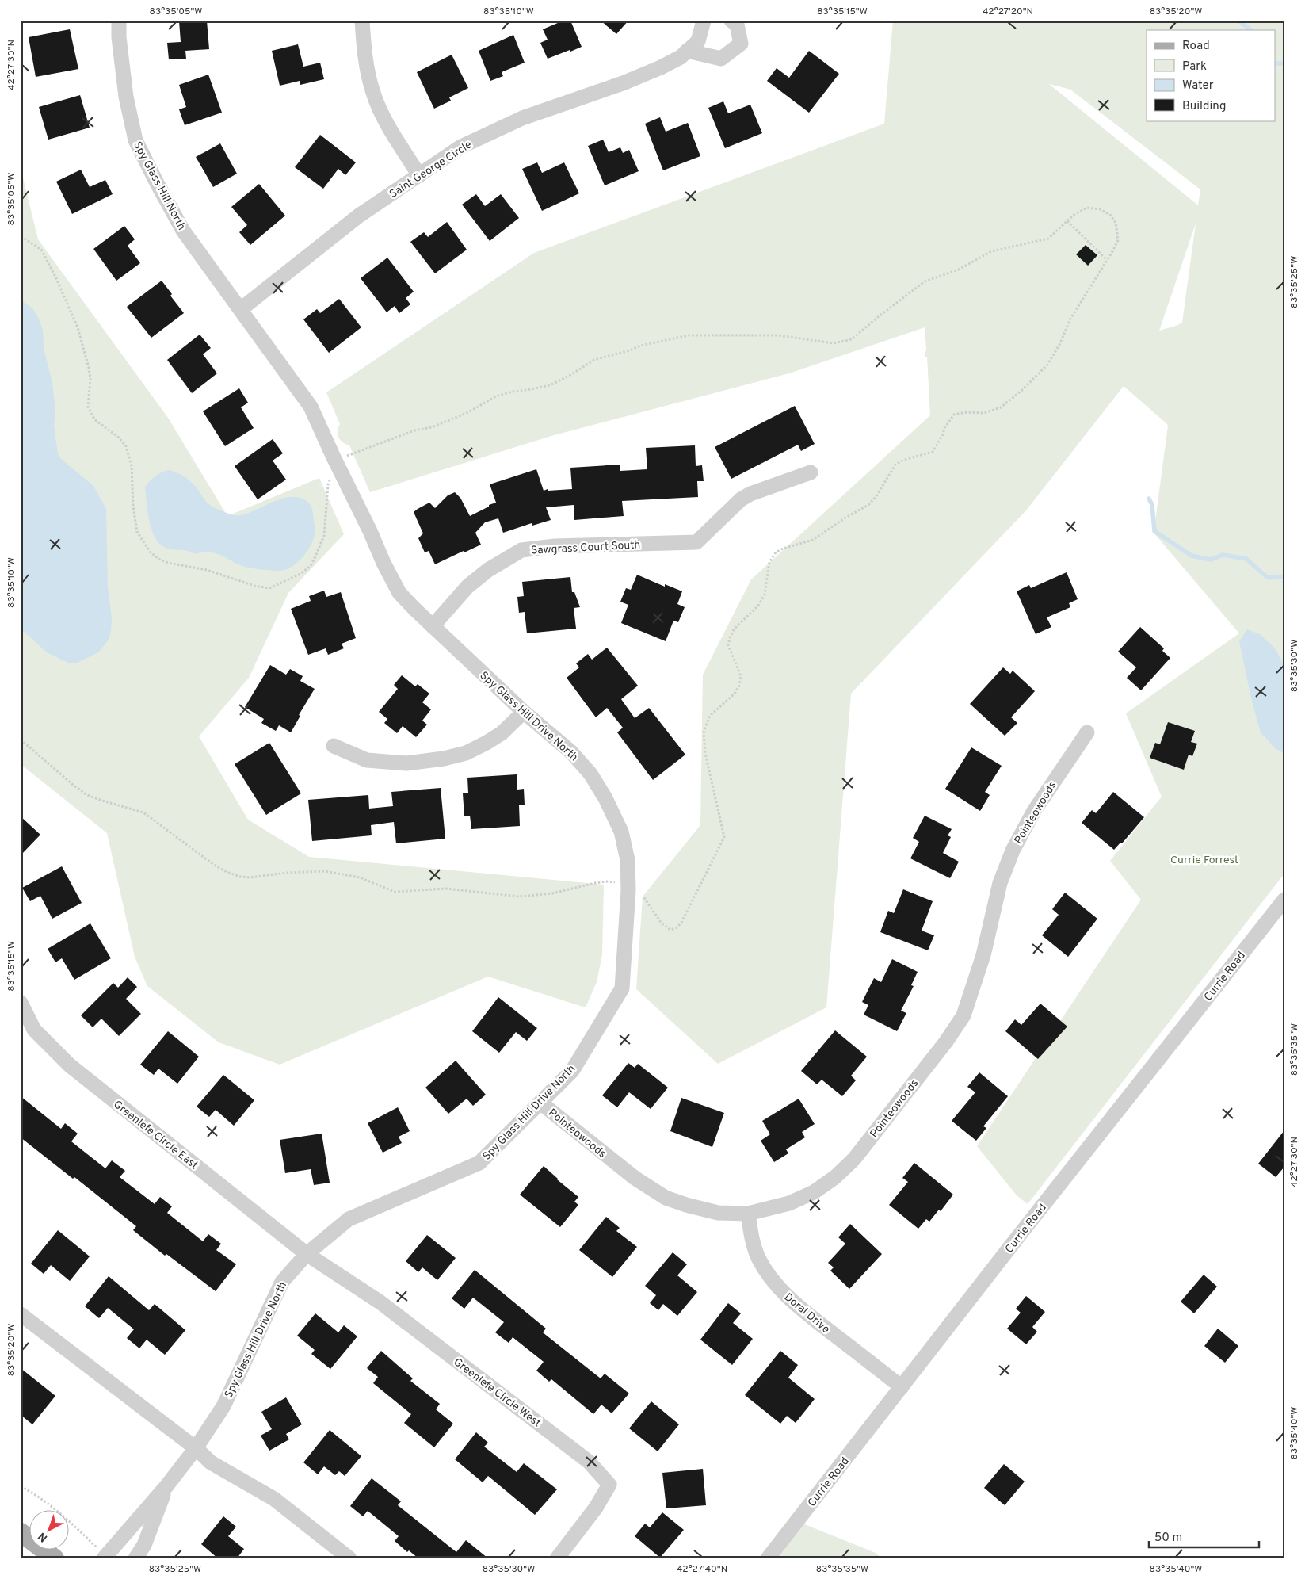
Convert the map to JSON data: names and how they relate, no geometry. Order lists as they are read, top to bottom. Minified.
{"streets":{"street":["Saint George Circle","Spy Glass Hill North","Sawgrass Court South","Spy Glass Hill Drive North","Pointeowoods","Currie Road","Greenlefe Circle East","Doral Drive","Greenlefe Circle West"]},"crossings":[["Saint George Circle","Spy Glass Hill North"],["Saint George Circle","Spy Glass Hill Drive North"],["Spy Glass Hill North","Spy Glass Hill Drive North"],["Sawgrass Court South","Spy Glass Hill Drive North"],["Spy Glass Hill Drive North","Pointeowoods"],["Spy Glass Hill Drive North","Greenlefe Circle East"],["Spy Glass Hill Drive North","Greenlefe Circle West"],["Pointeowoods","Doral Drive"],["Currie Road","Doral Drive"],["Greenlefe Circle East","Greenlefe Circle West"]],"parks":["Currie Forrest"],"legend":["Road","Park","Water","Building"],"scale_bar":"50 m","north":"bottom left","coordinates":["83°35'05\"W","83°35'10\"W","83°35'15\"W","42°27'20\"N","83°35'20\"W","42°27'30\"N","83°35'25\"W","83°35'30\"W","83°35'35\"W","83°35'40\"W","42°27'40\"N"]}
